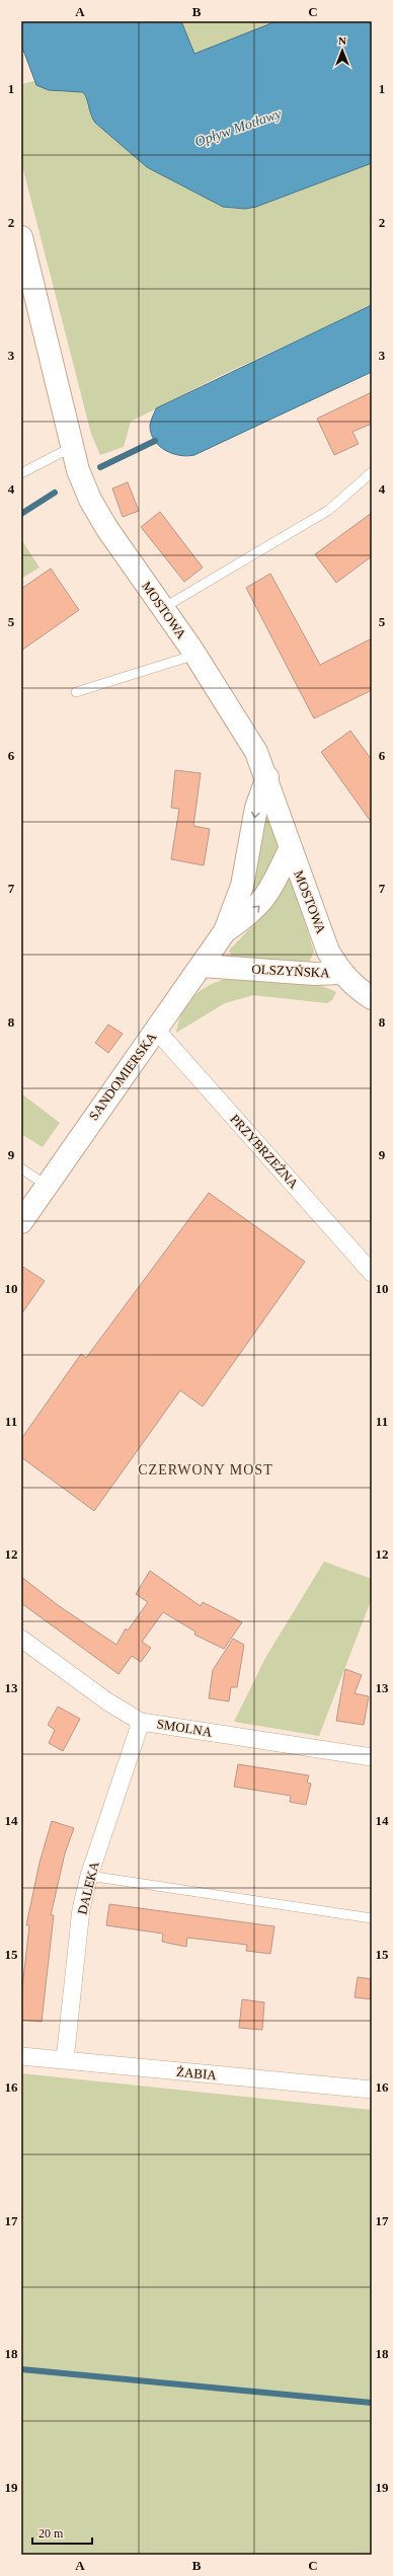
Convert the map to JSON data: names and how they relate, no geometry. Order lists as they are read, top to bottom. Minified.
{"streets":{"street":["MOSTOWA","OLSZYŃSKA","SANDOMIERSKA","PRZYBRZEŻNA","SMOLNA","DALEKA","ŻABIA"]},"crossings":[["MOSTOWA","OLSZYŃSKA"],["MOSTOWA","SANDOMIERSKA"],["OLSZYŃSKA","SANDOMIERSKA"],["SANDOMIERSKA","PRZYBRZEŻNA"],["SMOLNA","DALEKA"],["DALEKA","ŻABIA"]],"districts":["CZERWONY MOST"],"water":["Opływ Motławy"],"scale_bar":"20 m","north":"top","grid":{"columns":["A","B","C"],"rows":["1","2","3","4","5","6","7","8","9","10","11","12","13","14","15","16","17","18","19"]}}
